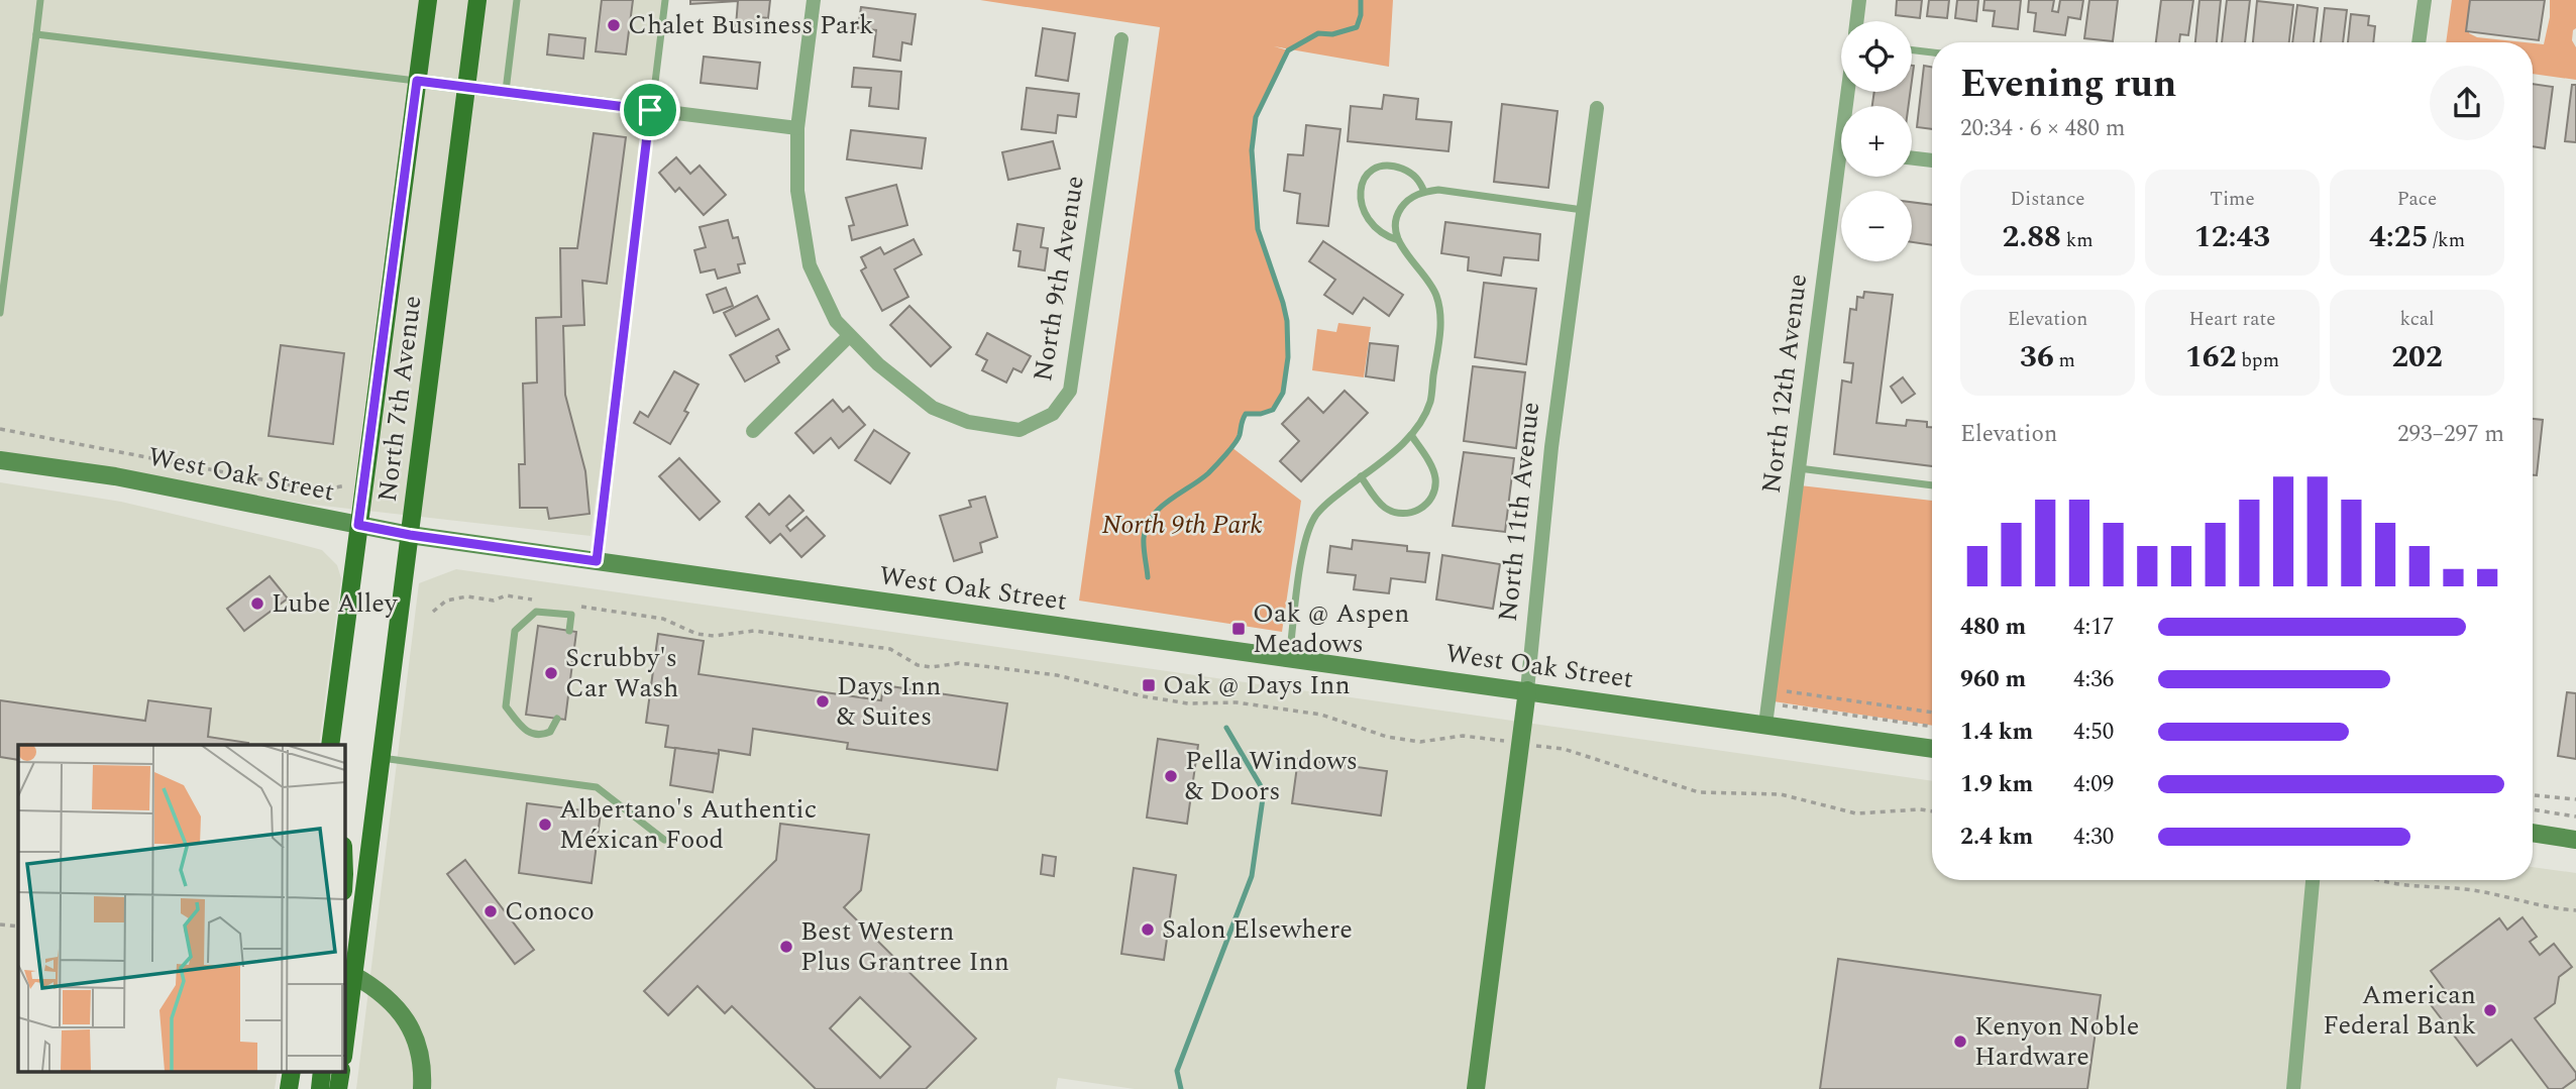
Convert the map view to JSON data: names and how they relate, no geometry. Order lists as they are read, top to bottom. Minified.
{"streets":{"main road":["North 7th Avenue","West Oak Street","North 11th Avenue"],"street":["North 9th Avenue","North 12th Avenue"]},"crossings":[["North 12th Avenue","West Oak Street"],["North 7th Avenue","West Oak Street"],["West Oak Street","North 11th Avenue"]],"parks":["North 9th Park"],"places":{"other":["Chalet Business Park","Lube Alley","Scrubby's Car Wash","Days Inn & Suites","Pella Windows & Doors","Albertano's Authentic Méxican Food","Conoco","Salon Elsewhere","Best Western Plus Grantree Inn","American Federal Bank","Kenyon Noble Hardware"],"transit":["Oak @ Aspen Meadows","Oak @ Days Inn"]},"page":{"map_buttons":["+","−"],"heading":["Evening run","20:34 · 6 × 480 m"],"stats":[["Distance","2.88 km"],["Time","12:43"],["Pace","4:25 /km"],["Elevation","36 m"],["Heart rate","162 bpm"],["kcal","202"]],"chart":["Elevation","293–297 m"],"list":[{"name":"480 m","note":"4:17"},{"name":"960 m","note":"4:36"},{"name":"1.4 km","note":"4:50"},{"name":"1.9 km","note":"4:09"},{"name":"2.4 km","note":"4:30"}]}}
